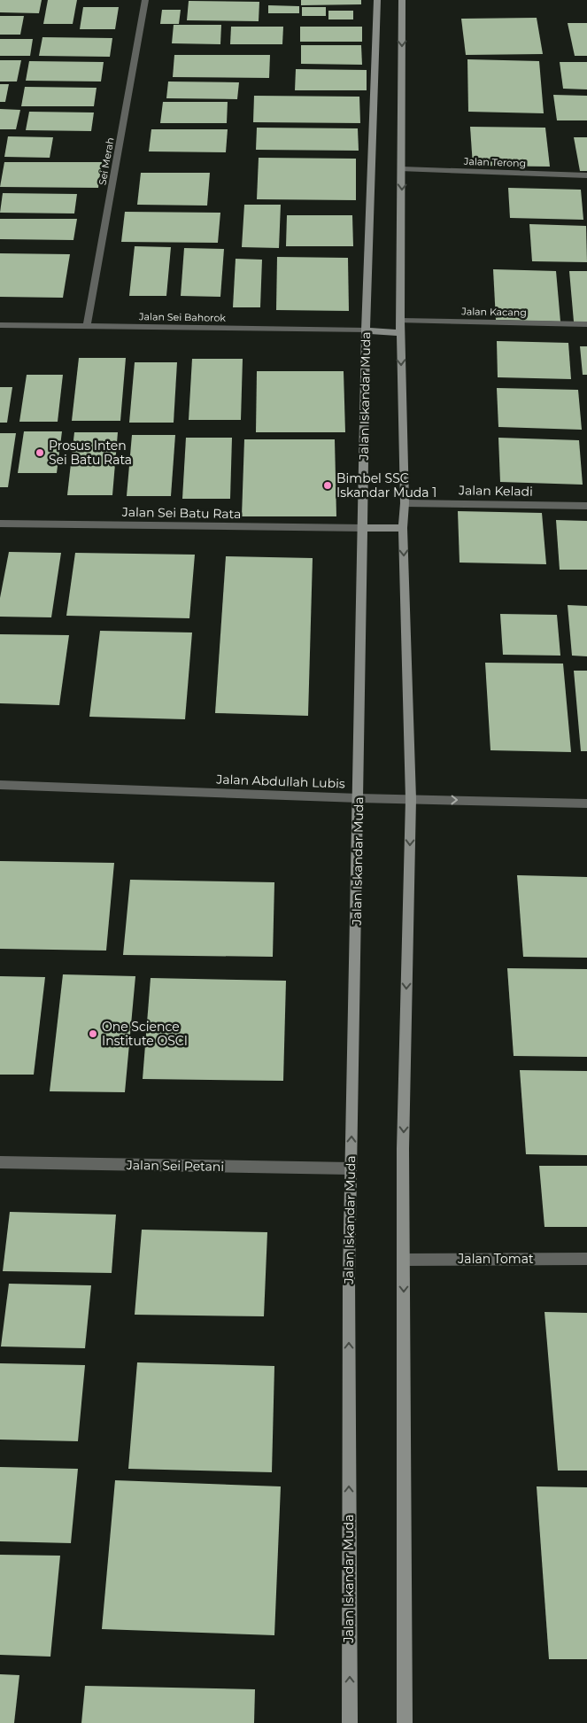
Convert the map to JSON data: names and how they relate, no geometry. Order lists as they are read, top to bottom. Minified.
{"streets":{"main road":["Jalan Iskandar Muda"],"street":["Sei Merah","Jalan Terong","Jalan Kacang","Jalan Sei Bahorok","Jalan Keladi","Jalan Sei Batu Rata","Jalan Abdullah Lubis","Jalan Sei Petani","Jalan Tomat"]},"crossings":[["Sei Merah","Jalan Sei Bahorok"],["Jalan Sei Bahorok","Jalan Iskandar Muda"],["Jalan Iskandar Muda","Jalan Sei Batu Rata"],["Jalan Iskandar Muda","Jalan Abdullah Lubis"],["Jalan Iskandar Muda","Jalan Sei Petani"]],"places":["Prosus Inten Sei Batu Rata","Bimbel SSC Iskandar Muda 1","One Science Institute OSCI"]}
